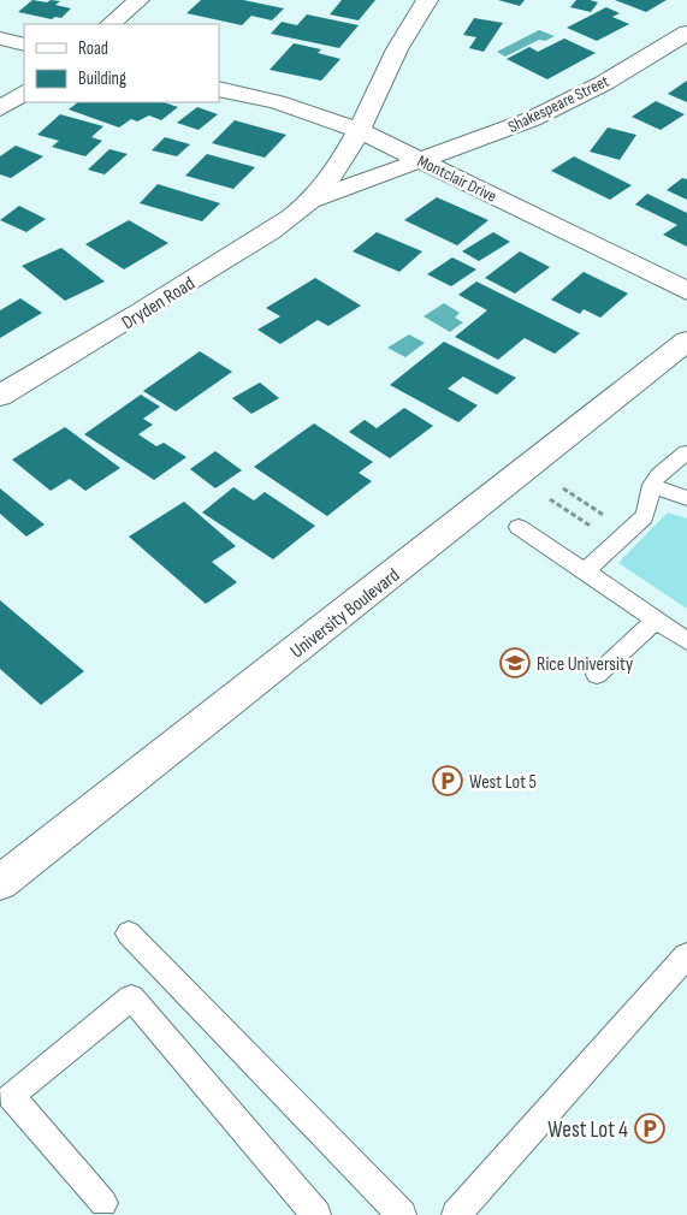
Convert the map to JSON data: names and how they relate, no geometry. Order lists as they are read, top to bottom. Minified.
{"streets":{"street":["Shakespeare Street","Montclair Drive","Dryden Road","University Boulevard"]},"crossings":[["Shakespeare Street","Montclair Drive"],["Shakespeare Street","Dryden Road"],["Montclair Drive","Dryden Road"]],"places":{"school or university":["Rice University"],"parking":["West Lot 5","West Lot 4"]},"legend":["Road","Building"]}
